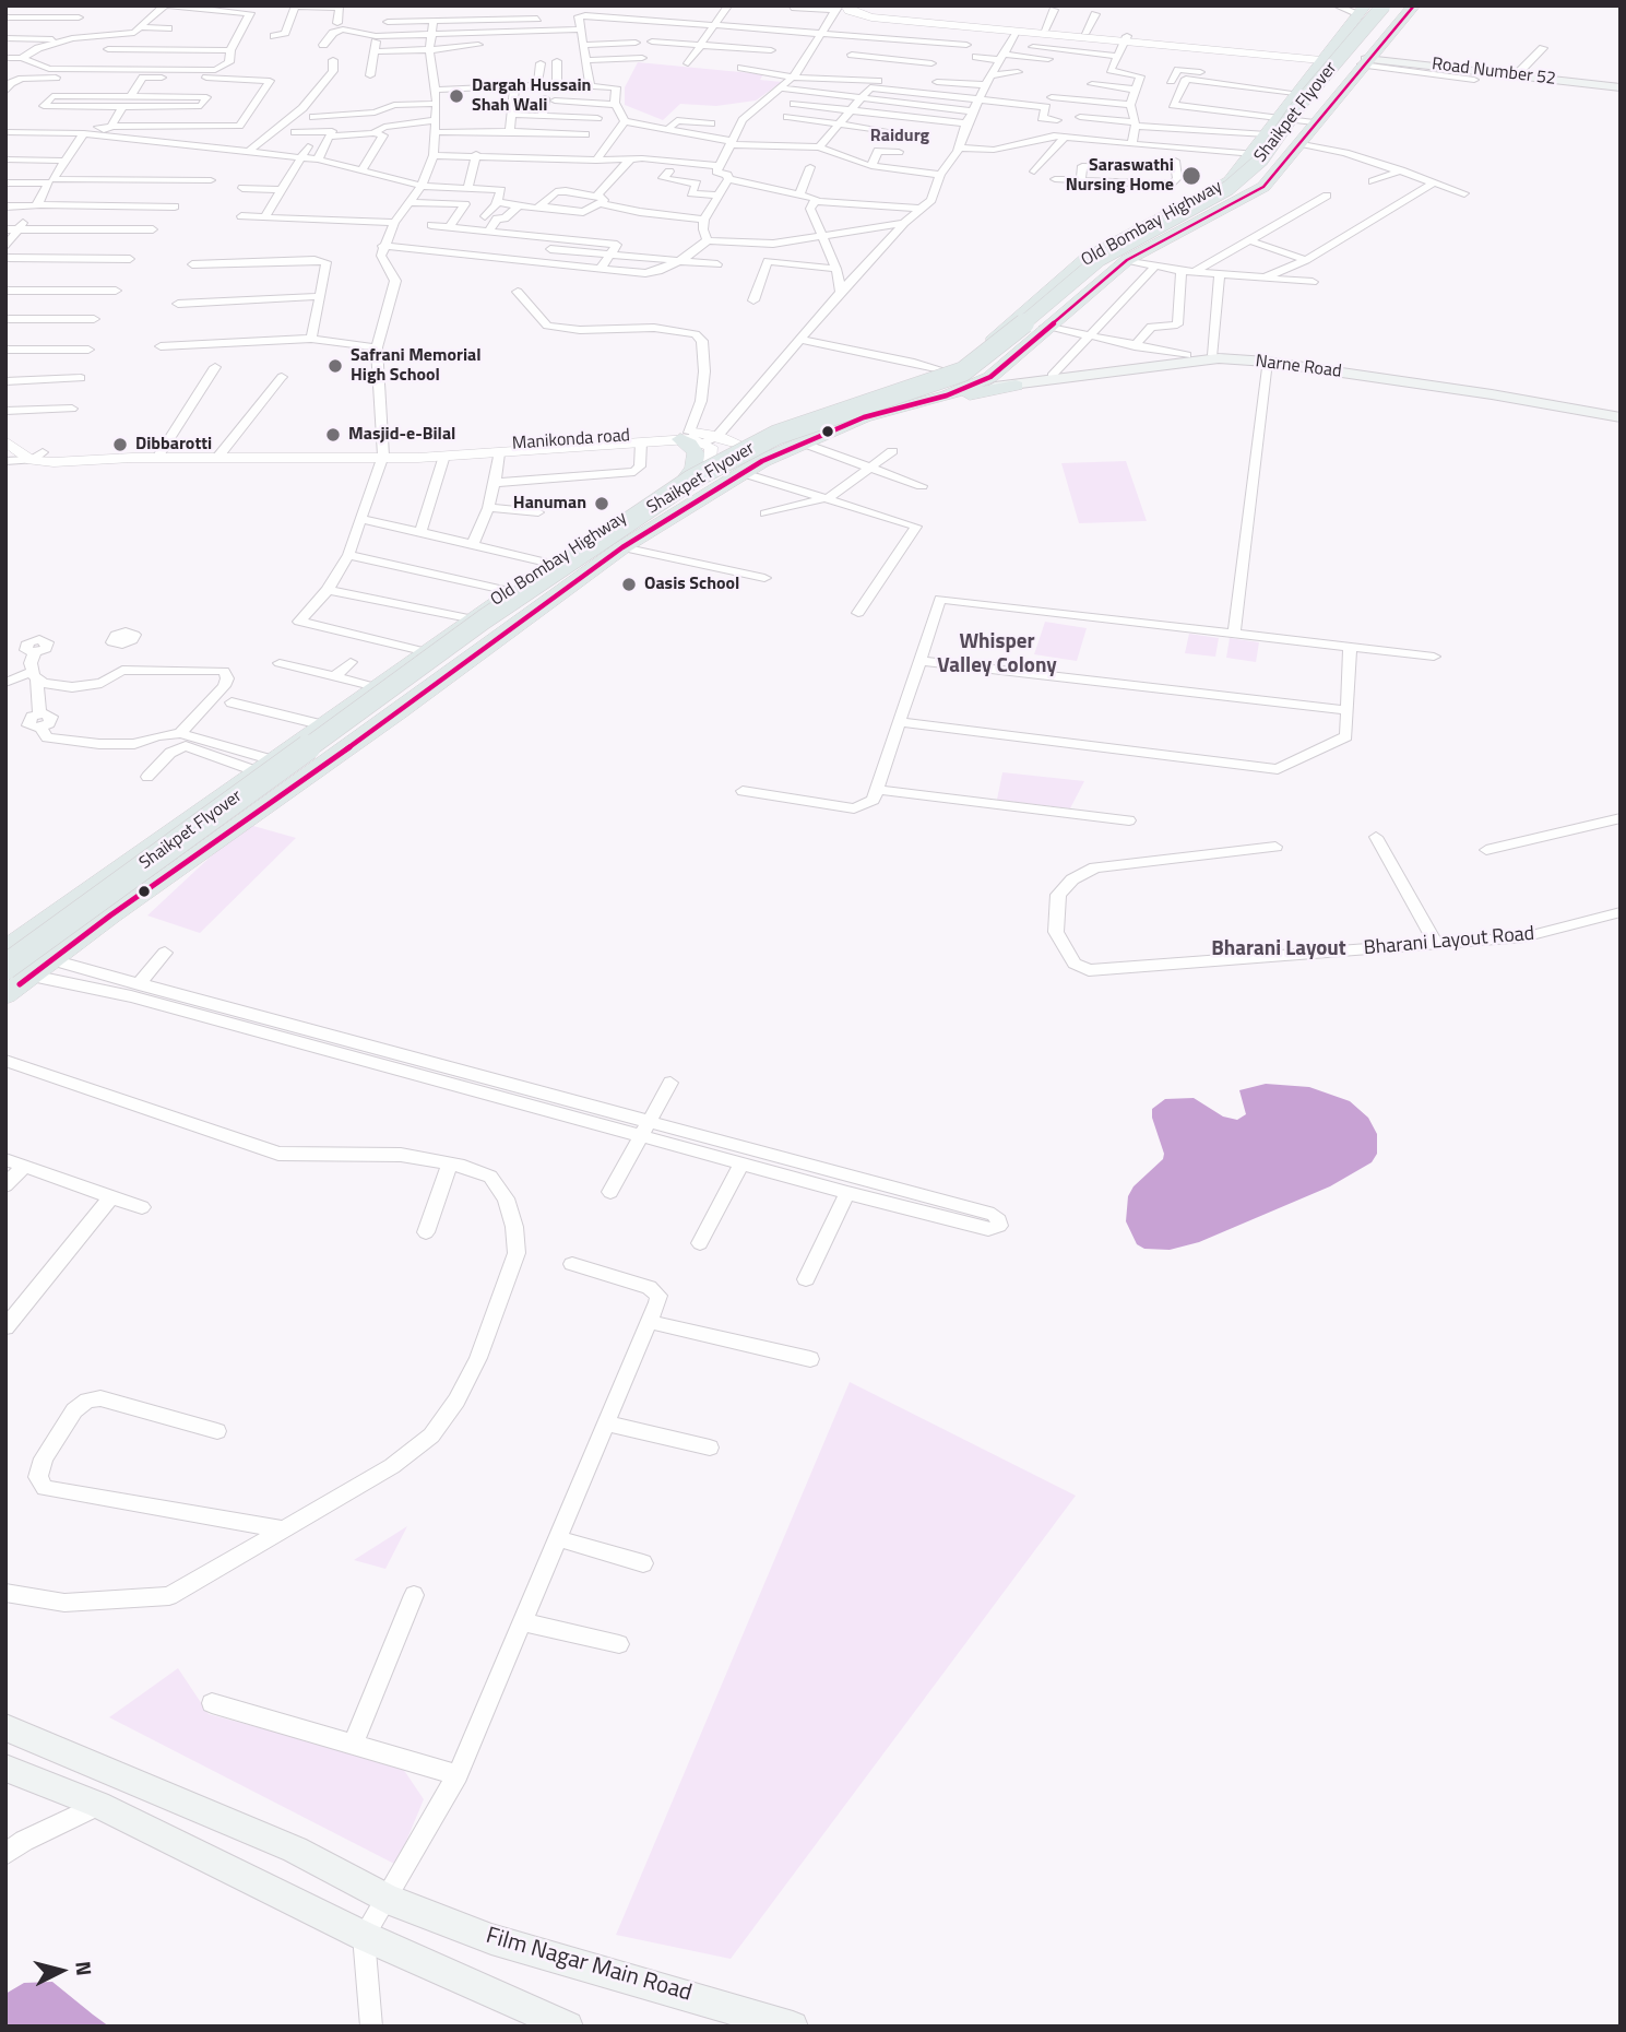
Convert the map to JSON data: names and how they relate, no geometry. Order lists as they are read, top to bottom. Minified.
{"streets":{"main road":["Road Number 52","Shaikpet Flyover","Old Bombay Highway","Narne Road","Film Nagar Main Road"],"street":["Manikonda road","Bharani Layout Road"]},"crossings":[["Road Number 52","Old Bombay Highway"],["Old Bombay Highway","Narne Road"],["Old Bombay Highway","Manikonda road"]],"districts":["Raidurg","Whisper Valley Colony","Bharani Layout"],"places":["Dargah Hussain Shah Wali","Saraswathi Nursing Home","Safrani Memorial High School","Masjid-e-Bilal","Dibbarotti","Hanuman","Oasis School"],"north":"right"}
